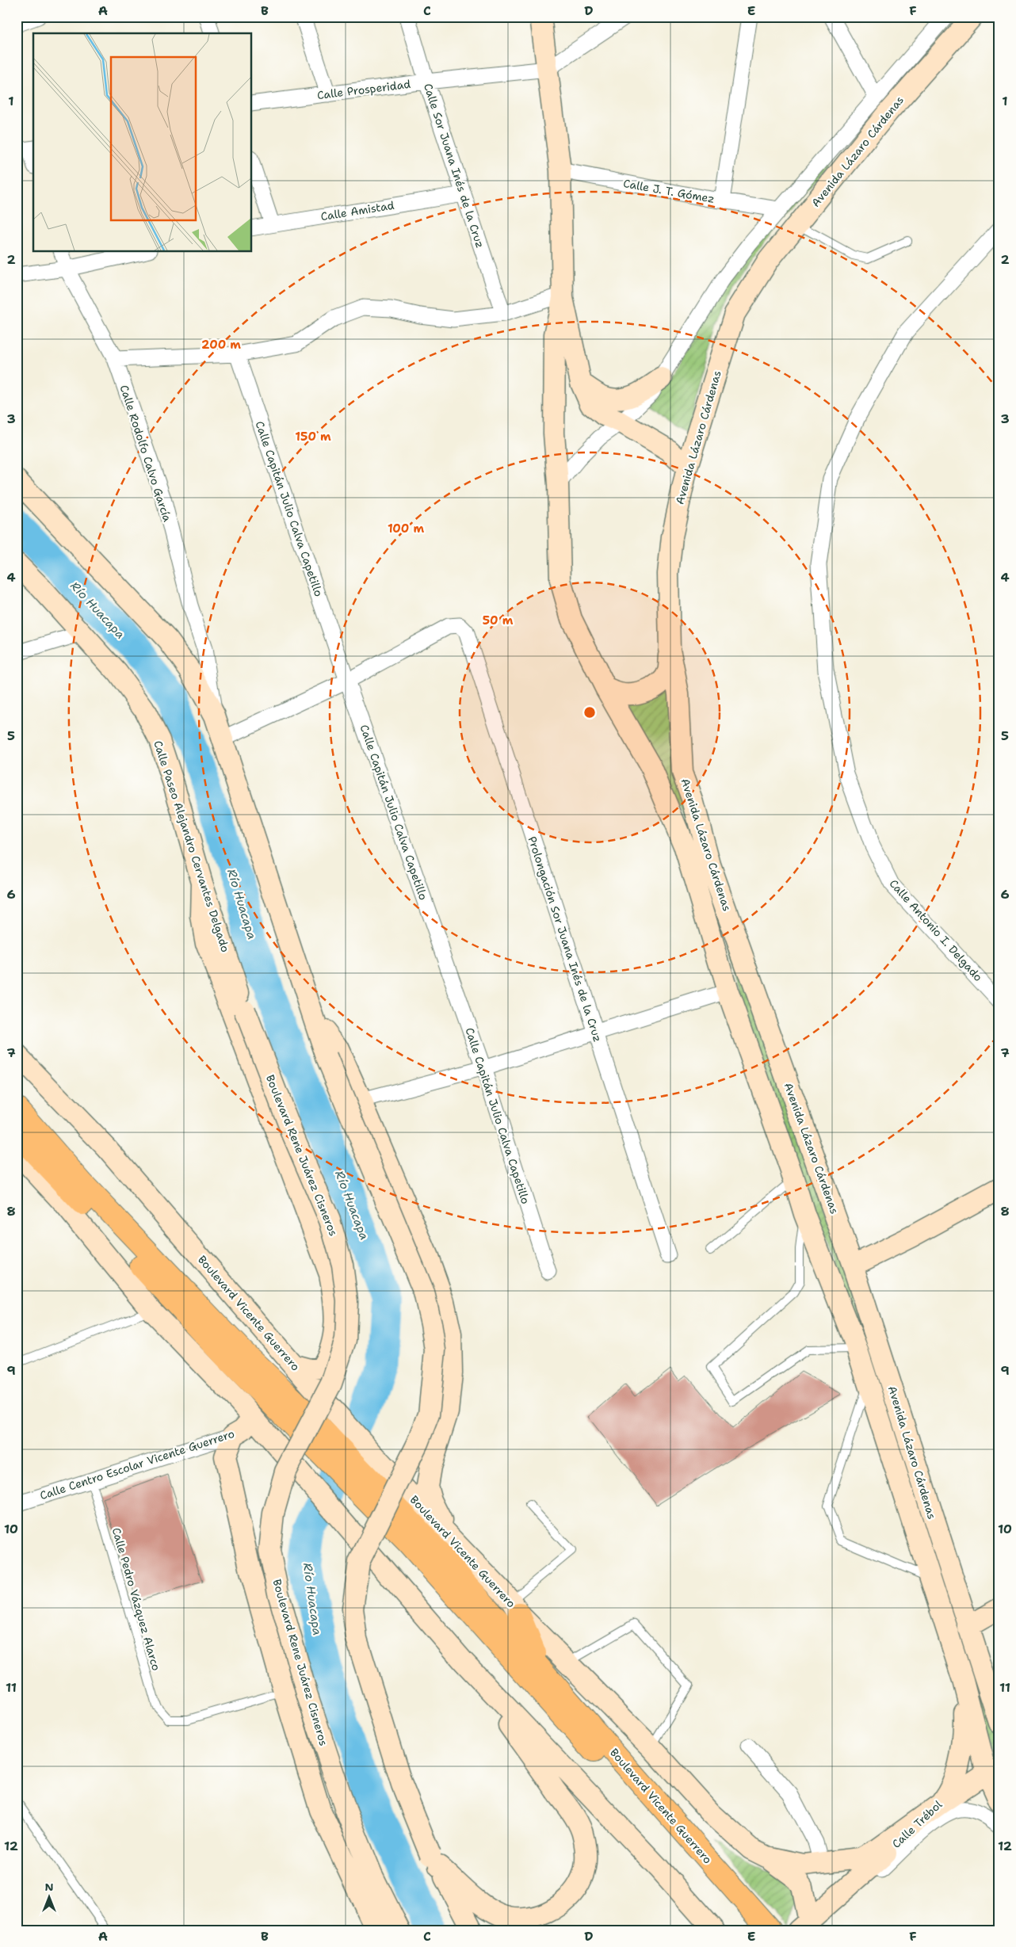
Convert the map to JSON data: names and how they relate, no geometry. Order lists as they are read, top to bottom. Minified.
{"streets":{"highway":["Boulevard Vicente Guerrero"],"main road":["Avenida Lázaro Cárdenas","Calle Paseo Alejandro Cervantes Delgado","Boulevard Rene Juárez Cisneros","Calle Centro Escolar Vicente Guerrero","Calle Trébol"],"street":["Calle Prosperidad","Calle Sor Juana Inés de la Cruz","Calle J. T. Gómez","Calle Amistad","Calle Rodolfo Calvo García","Calle Capitán Julio Calva Capetillo","Calle Antonio I. Delgado","Prolongación Sor Juana Inés de la Cruz"],"lane":["Calle Pedro Vázquez Alarco"]},"crossings":[["Calle Prosperidad","Calle Sor Juana Inés de la Cruz"],["Avenida Lázaro Cárdenas","Calle J. T. Gómez"],["Avenida Lázaro Cárdenas","Calle Trébol"],["Calle Sor Juana Inés de la Cruz","Calle Amistad"],["Calle Capitán Julio Calva Capetillo","Prolongación Sor Juana Inés de la Cruz"],["Calle Paseo Alejandro Cervantes Delgado","Boulevard Rene Juárez Cisneros"],["Boulevard Vicente Guerrero","Calle Trébol"],["Calle Centro Escolar Vicente Guerrero","Calle Pedro Vázquez Alarco"]],"water":["Río Huacapa"],"north":"top","grid":{"columns":["A","B","C","D","E","F"],"rows":["1","2","3","4","5","6","7","8","9","10","11","12"]},"rings":["200 m","150 m","100 m","50 m"]}
